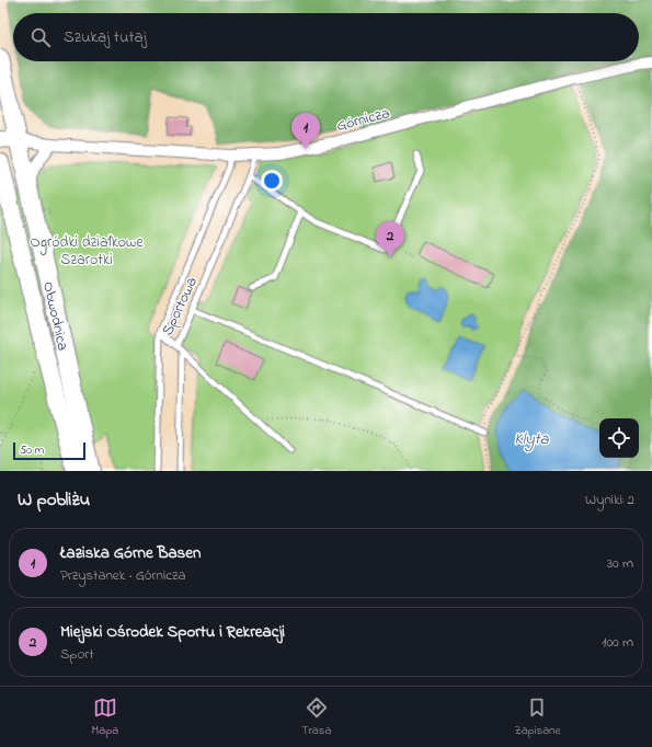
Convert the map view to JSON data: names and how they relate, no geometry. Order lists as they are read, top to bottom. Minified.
{"streets":{"main road":["Obwodnica"],"street":["Górnicza"],"lane":["Sportowa"]},"crossings":[["Górnicza","Sportowa"],["Górnicza","Obwodnica"]],"water":["Klyta"],"parks":["Ogródki działkowe Szarotki"],"scale_bar":"50 m","page":{"search":"Szukaj tutaj","pins":["1","2"],"scale":"50 m","heading":["W pobliżu","Wyniki: 2"],"list":[{"mark":"1","name":"Łaziska Górne Basen","note":"Przystanek · Górnicza","value":"30 m"},{"mark":"2","name":"Miejski Ośrodek Sportu i Rekreacji","note":"Sport","value":"100 m"}],"nav":["Mapa","Trasa","Zapisane"]}}
